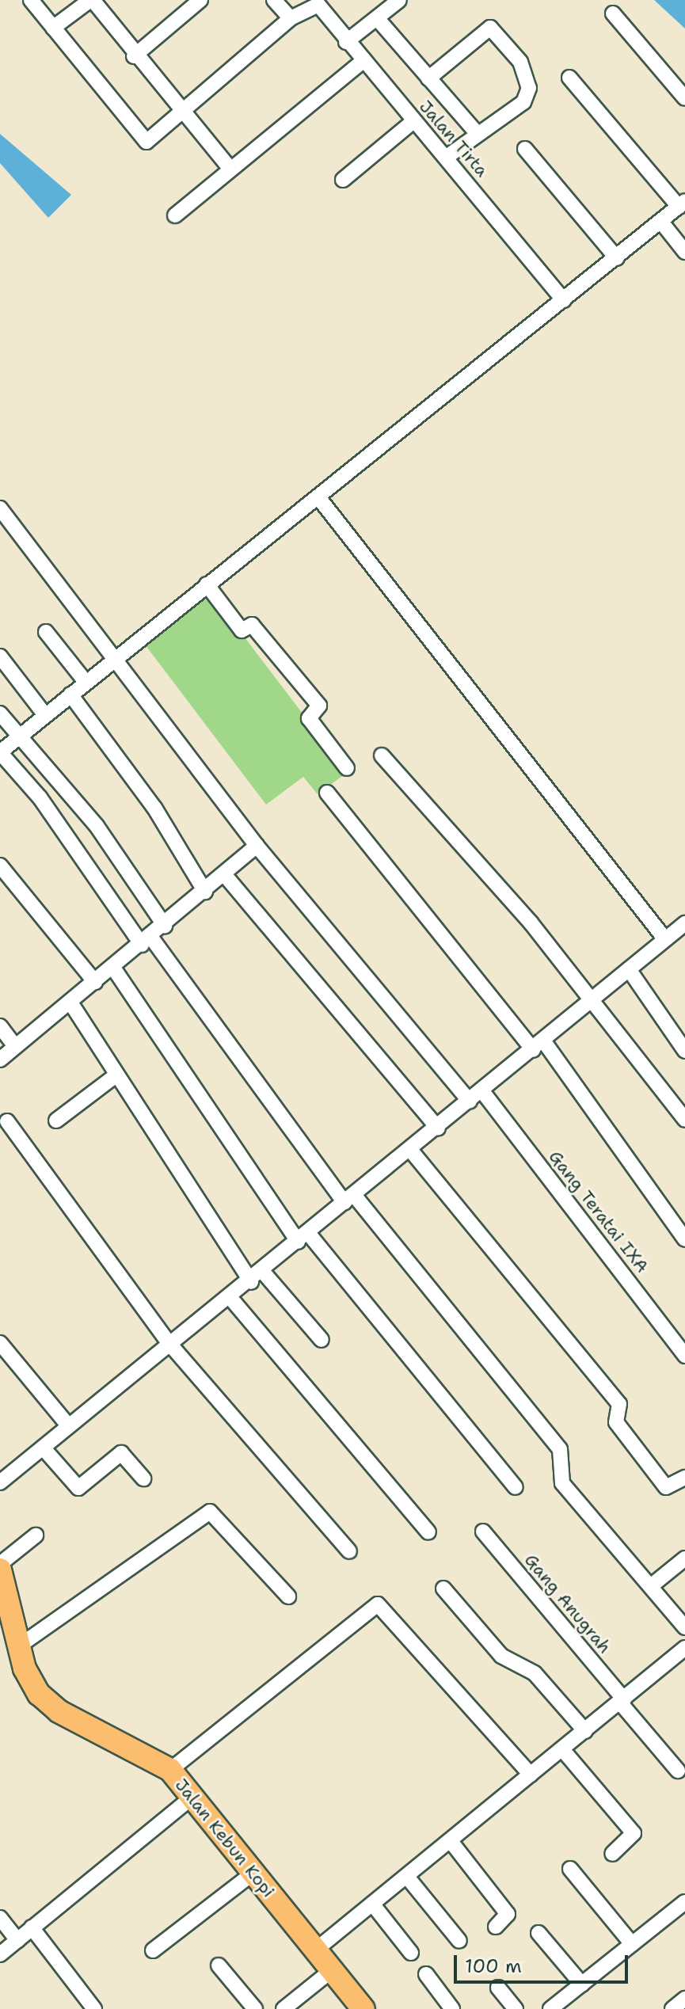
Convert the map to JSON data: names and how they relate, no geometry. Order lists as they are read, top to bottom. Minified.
{"streets":{"main road":["Jalan Kebun Kopi"],"street":["Jalan Tirta","Gang Teratai IXA","Gang Anugrah"]},"scale_bar":"100 m"}
